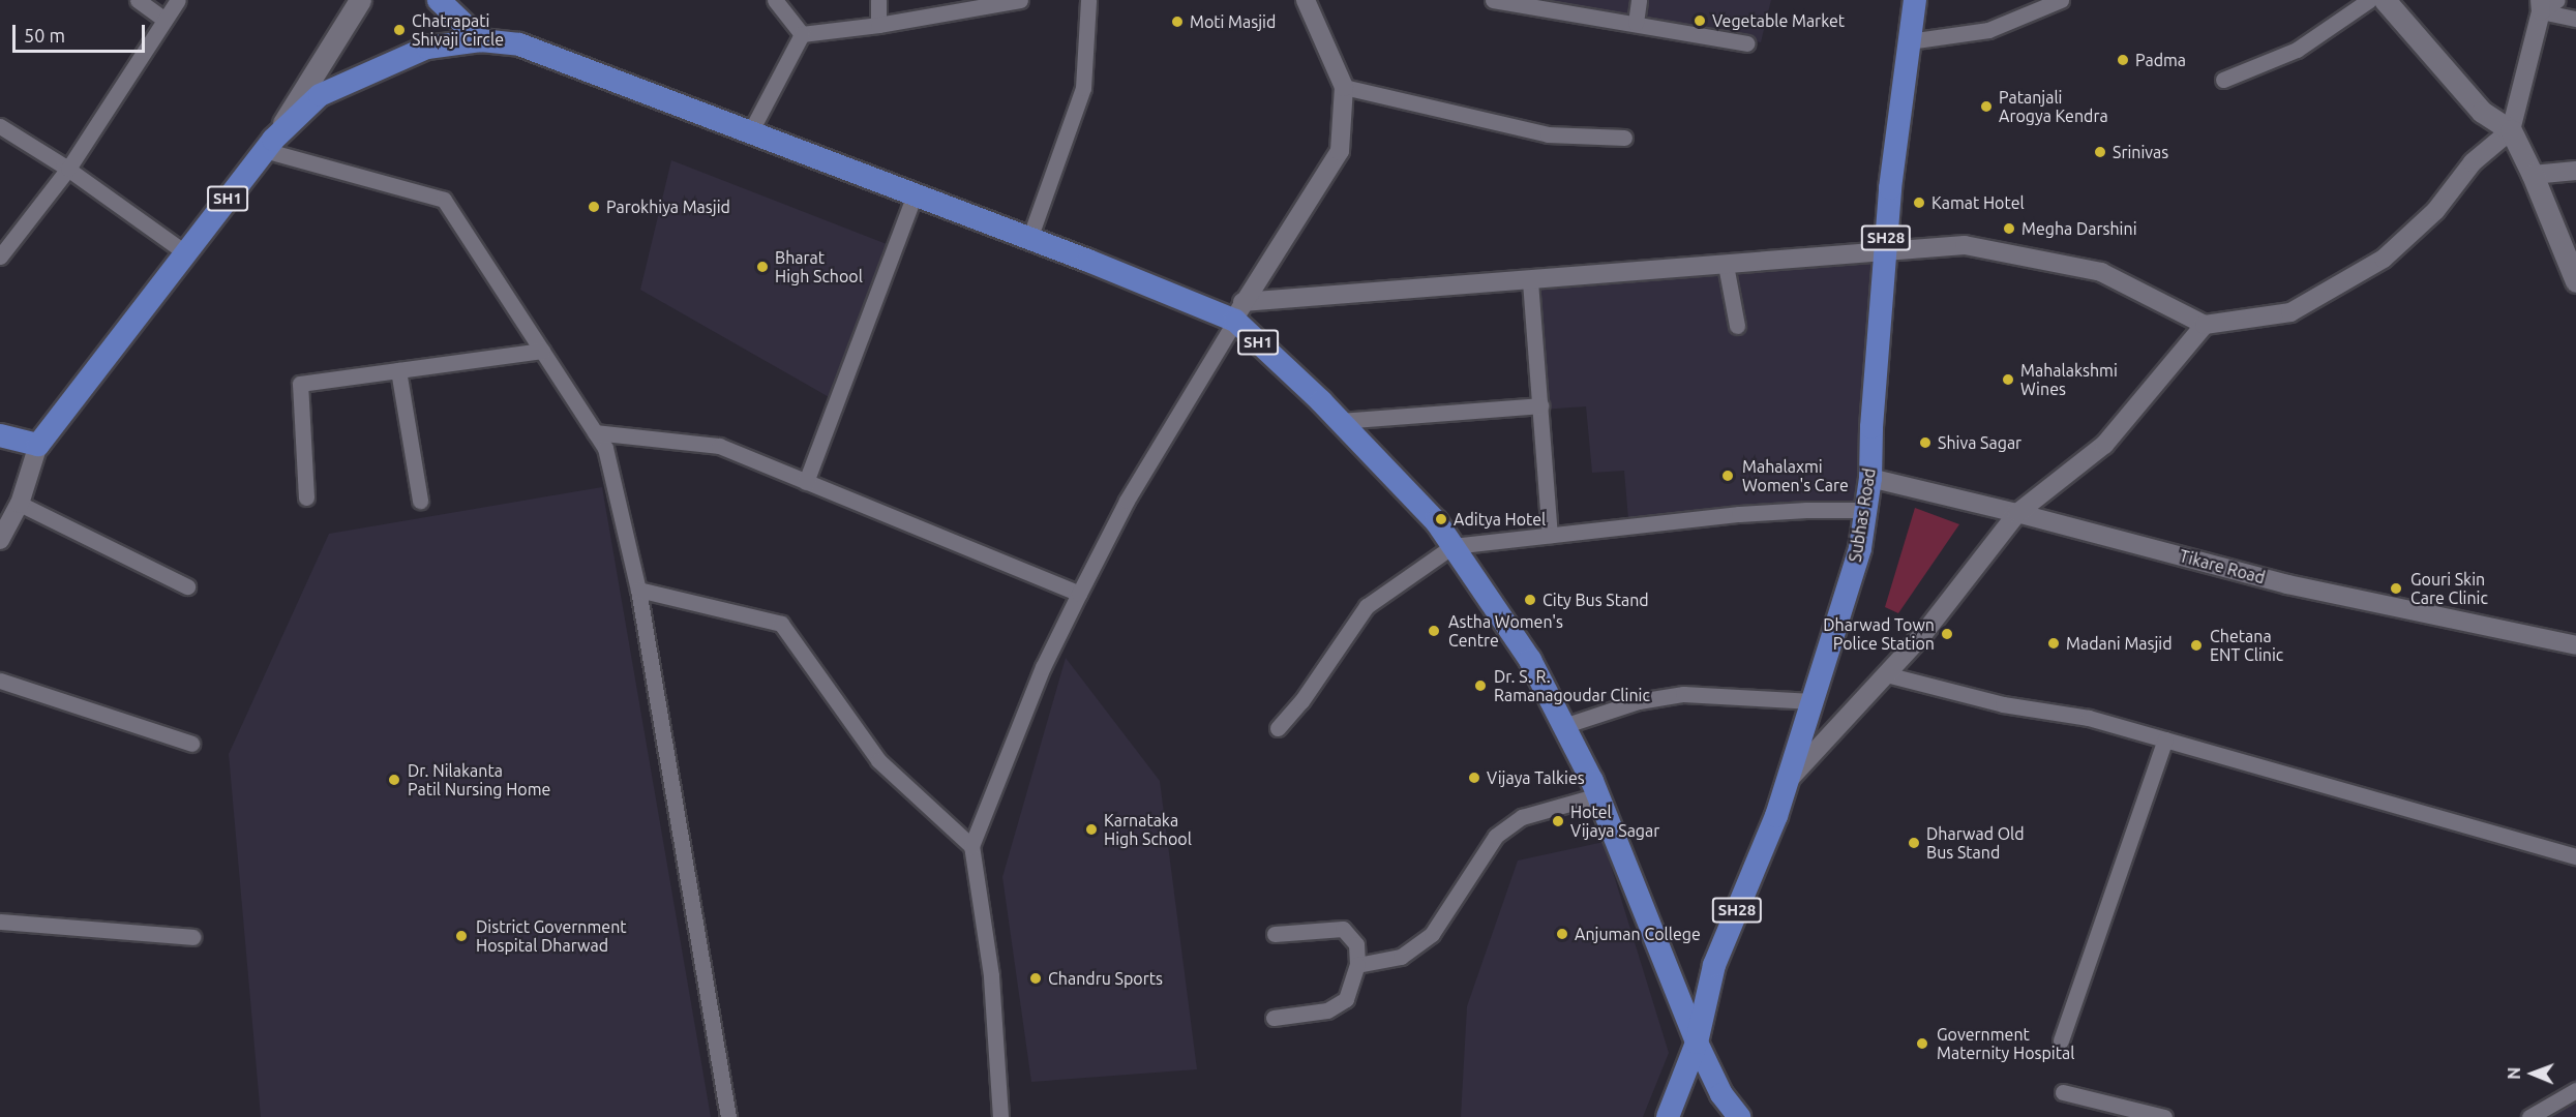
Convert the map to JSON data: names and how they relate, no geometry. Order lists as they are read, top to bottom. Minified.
{"streets":{"main road":["SH1","SH28","Subhas Road"],"street":["Tikare Road"]},"crossings":[["SH1","Subhas Road"],["Subhas Road","Tikare Road"]],"places":["Vegetable Market","Moti Masjid","Chatrapati Shivaji Circle","Padma","Patanjali Arogya Kendra","Srinivas","Kamat Hotel","Parokhiya Masjid","Megha Darshini","Bharat High School","Mahalakshmi Wines","Shiva Sagar","Mahalaxmi Women's Care","Aditya Hotel","Gouri Skin Care Clinic","City Bus Stand","Astha Women's Centre","Dharwad Town Police Station","Madani Masjid","Chetana ENT Clinic","Dr. S. R. Ramanagoudar Clinic","Vijaya Talkies","Dr. Nilakanta Patil Nursing Home","Hotel Vijaya Sagar","Karnataka High School","Dharwad Old Bus Stand","Anjuman College","District Government Hospital Dharwad","Chandru Sports","Government Maternity Hospital"],"scale_bar":"50 m","north":"left"}
